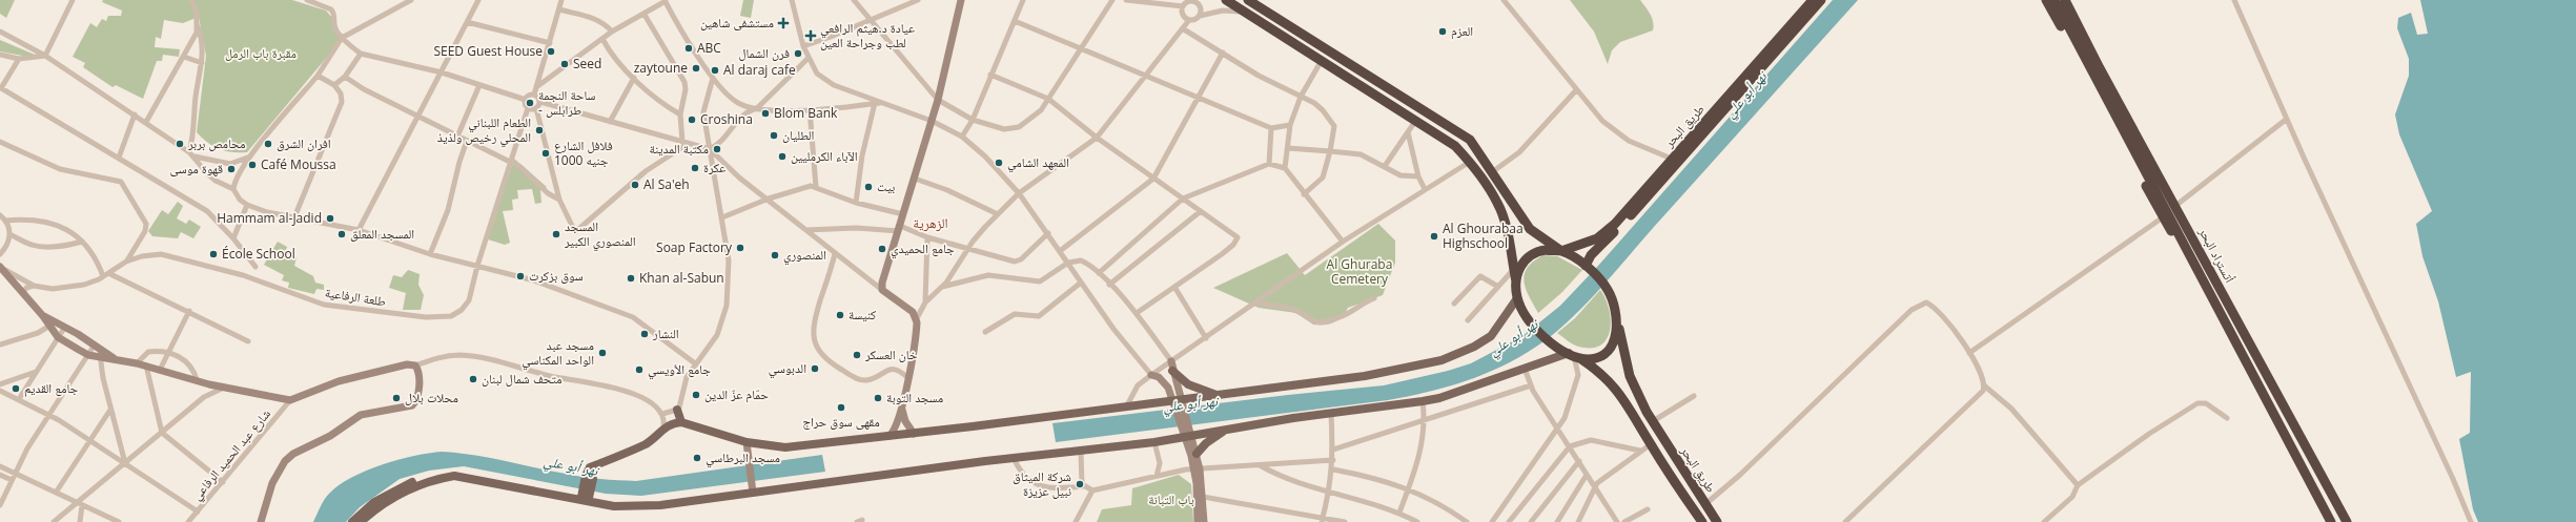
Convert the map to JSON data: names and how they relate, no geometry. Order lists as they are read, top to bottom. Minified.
{"streets":{"highway":["طريق البحر","أتستراد البحر"],"street":["طلعة الرفاعية","شارع عبد الحميد الرفاعي"]},"districts":["الزهرية"],"water":["نهر أبو علي"],"parks":["مقبرة باب الرمل","Al Ghuraba Cemetery","باب التبانة"],"places":{"health":["مستشفى شاهين","عيادة د.هيثم الرافعي لطب وجراحة العين"],"other":["العزم","ABC","SEED Guest House","فرن الشمال","Seed","zaytoune","Al daraj cafe","ساحة النجمة - طرابلس","Blom Bank","Croshina","الطعام اللبناني المحلي رخيص ولذيذ","الطليان","محامص بربر","افران الشرق","مكتبة المدينة","فلافل الشارع 1000 جنيه","الآباء الكرمليين","المعهد الشامي","Café Moussa","عكرة","قهوة موسى","Al Sa'eh","بيت","Hammam al-Jadid","المسجد المعلق","المسجد المنصوري الكبير","Al Ghourabaa Highschool","Soap Factory","جامع الحميدي","École School","المنصوري","سوق بزكرت","Khan al-Sabun","كنيسة","النشار","مسجد عبد الواحد المكناسي","خان العسكر","الدبوسي","جامع الأويسي","متحف شمال لبنان","جامع القديم","حمّام عزّ الدين","محلات بلال","مسجد التوبة","مقهى سوق حراج","مسجد البرطاسي","شركة الميثاق نبيل عزيزة"]}}
